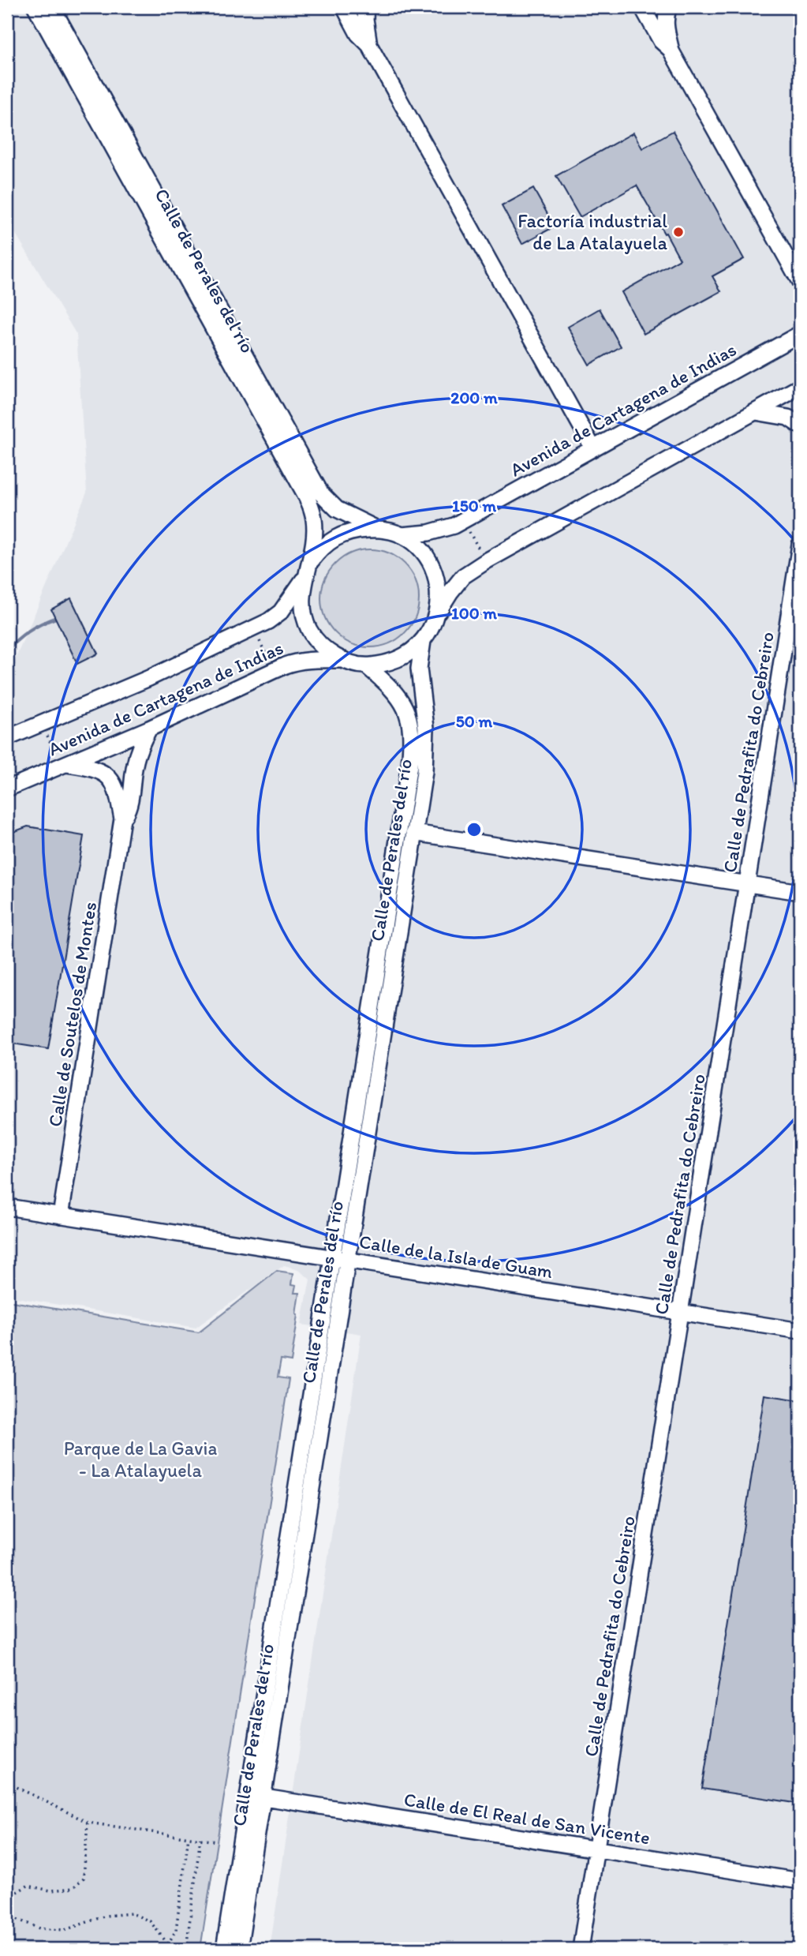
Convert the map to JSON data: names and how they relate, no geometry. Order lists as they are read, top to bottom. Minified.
{"streets":{"street":["Calle de Perales del río","Avenida de Cartagena de Indias","Calle de Pedrafita do Cebreiro","Calle de Soutelos de Montes","Calle de la Isla de Guam","Calle de El Real de San Vicente"]},"crossings":[["Calle de Perales del río","Avenida de Cartagena de Indias"],["Calle de Perales del río","Calle de la Isla de Guam"],["Calle de Perales del río","Calle de El Real de San Vicente"],["Avenida de Cartagena de Indias","Calle de Soutelos de Montes"],["Calle de Pedrafita do Cebreiro","Calle de la Isla de Guam"],["Calle de Pedrafita do Cebreiro","Calle de El Real de San Vicente"],["Calle de Soutelos de Montes","Calle de la Isla de Guam"]],"parks":["Parque de La Gavia - La Atalayuela"],"places":["Factoría industrial de La Atalayuela"],"rings":["200 m","150 m","100 m","50 m"]}
